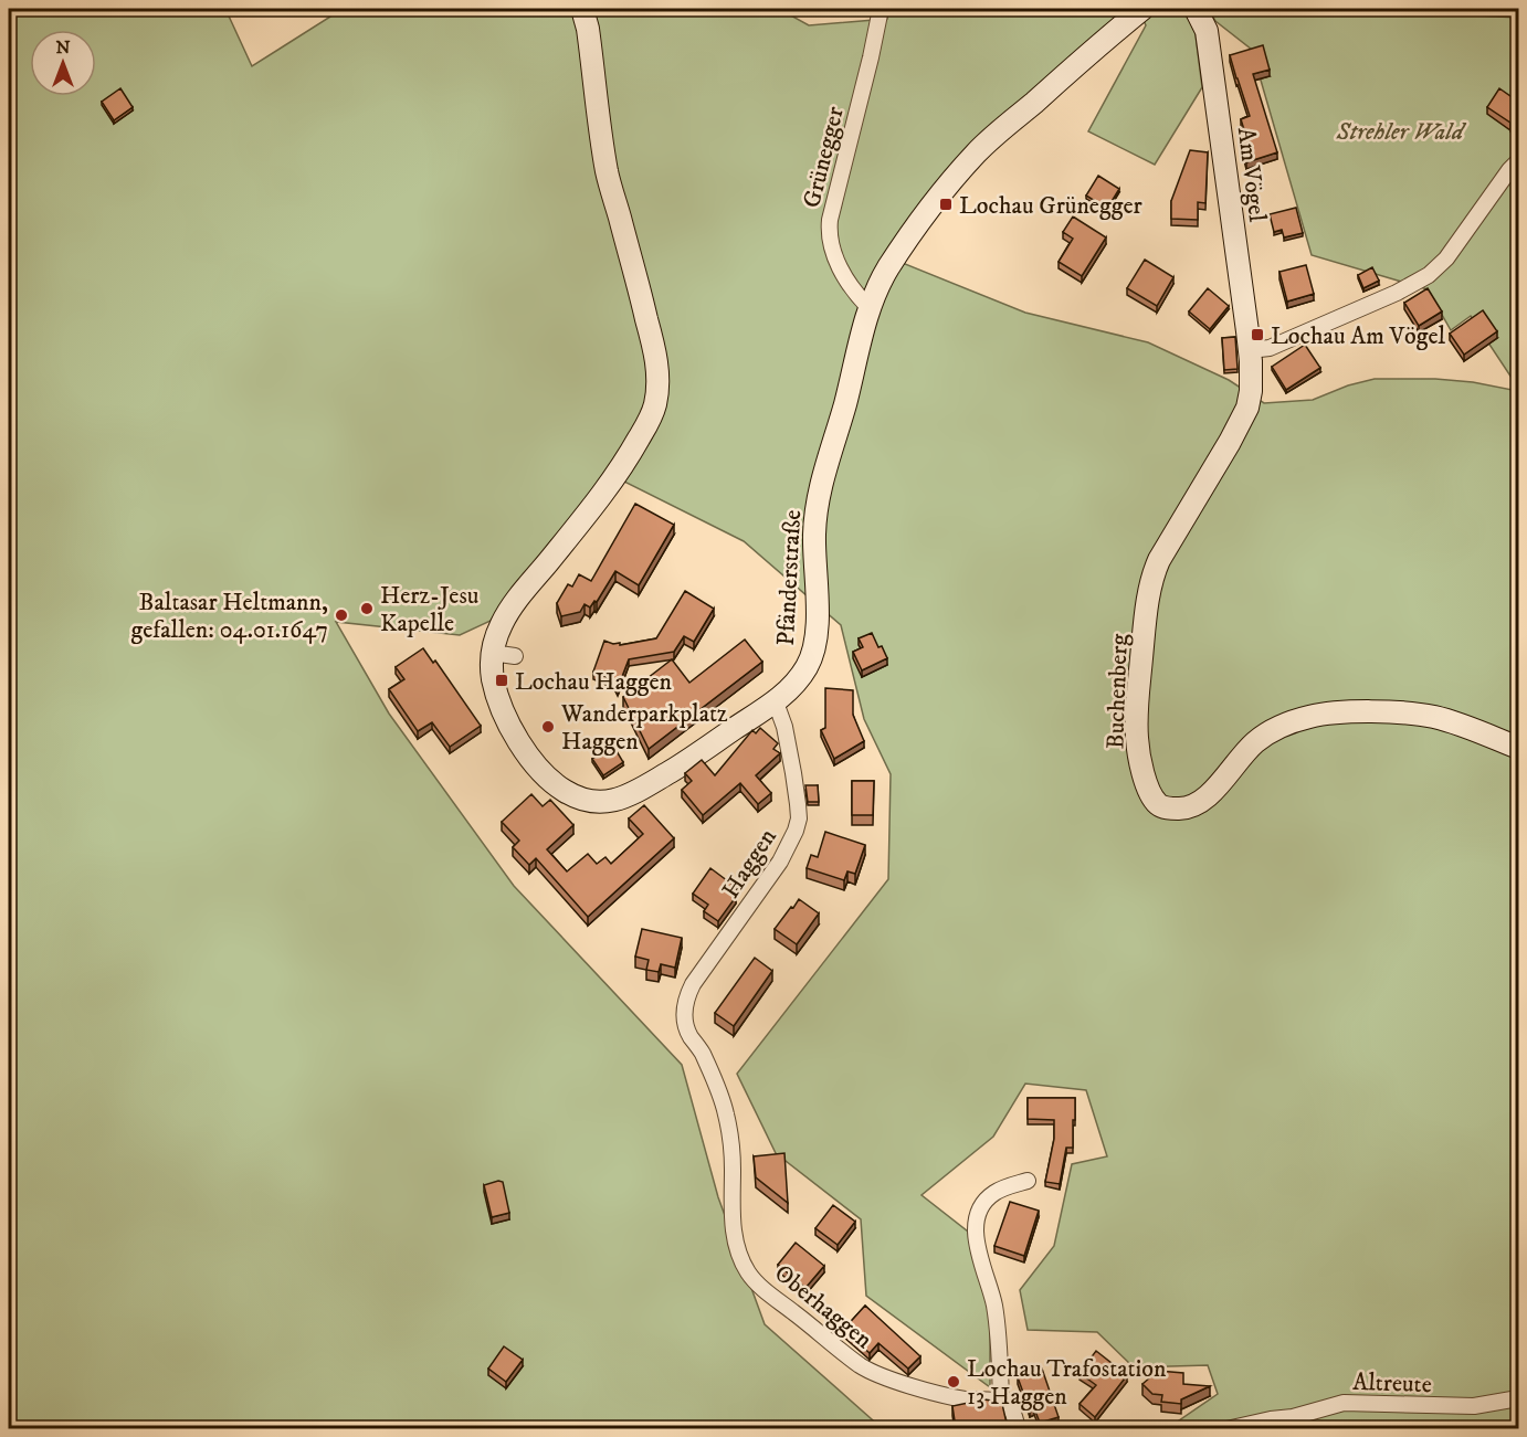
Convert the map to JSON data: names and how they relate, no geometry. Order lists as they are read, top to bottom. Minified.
{"streets":{"street":["Grünegger","Am Vögel","Pfänderstraße","Buchenberg","Haggen","Oberhaggen","Altreute"]},"crossings":[["Grünegger","Pfänderstraße"],["Am Vögel","Buchenberg"],["Pfänderstraße","Haggen"],["Haggen","Oberhaggen"]],"parks":["Strehler Wald"],"places":{"transit":["Lochau Grünegger","Lochau Am Vögel","Lochau Haggen"],"other":["Herz-Jesu Kapelle","Baltasar Heltmann, gefallen: 04.01.1647","Wanderparkplatz Haggen","Lochau Trafostation 13 Haggen"]},"north":"top"}
